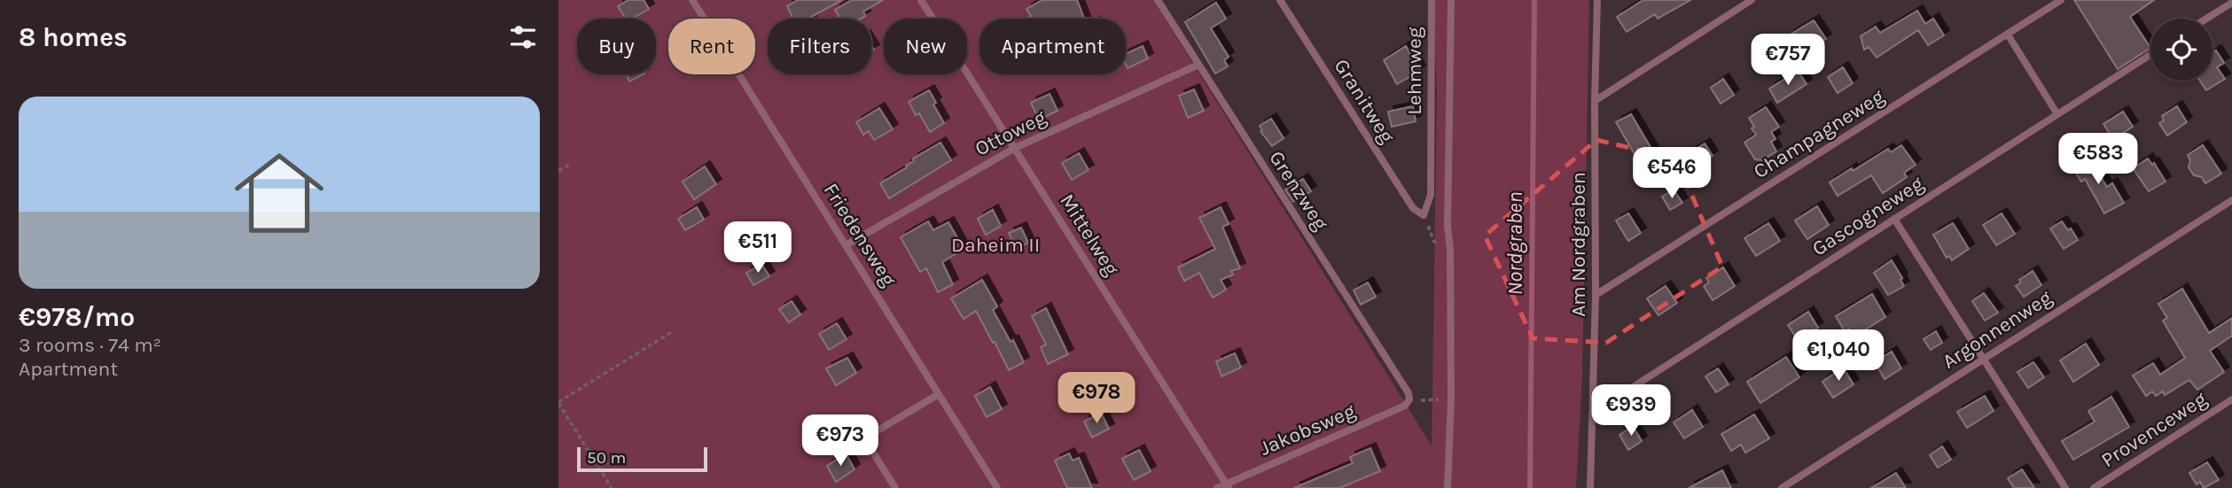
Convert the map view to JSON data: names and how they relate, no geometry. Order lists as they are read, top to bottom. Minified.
{"streets":{"lane":["Lehmweg","Granitweg","Ottoweg","Champagneweg","Grenzweg","Gascogneweg","Friedensweg","Mittelweg","Am Nordgraben","Argonnenweg","Jakobsweg","Provenceweg"]},"crossings":[["Lehmweg","Granitweg"],["Ottoweg","Grenzweg"],["Ottoweg","Friedensweg"],["Ottoweg","Mittelweg"],["Champagneweg","Am Nordgraben"],["Grenzweg","Jakobsweg"],["Gascogneweg","Am Nordgraben"],["Mittelweg","Jakobsweg"]],"water":["Nordgraben"],"parks":["Daheim II"],"scale_bar":"50 m","page":{"heading":"8 homes","chip":["Buy","Rent","Filters","New","Apartment"],"price":["€757","€583","€546","€511","€1,040","€978","€939","€973"],"list":[{"name":"€978/mo","note":"3 rooms · 74 m² · Apartment"}],"scale":"50 m"}}
